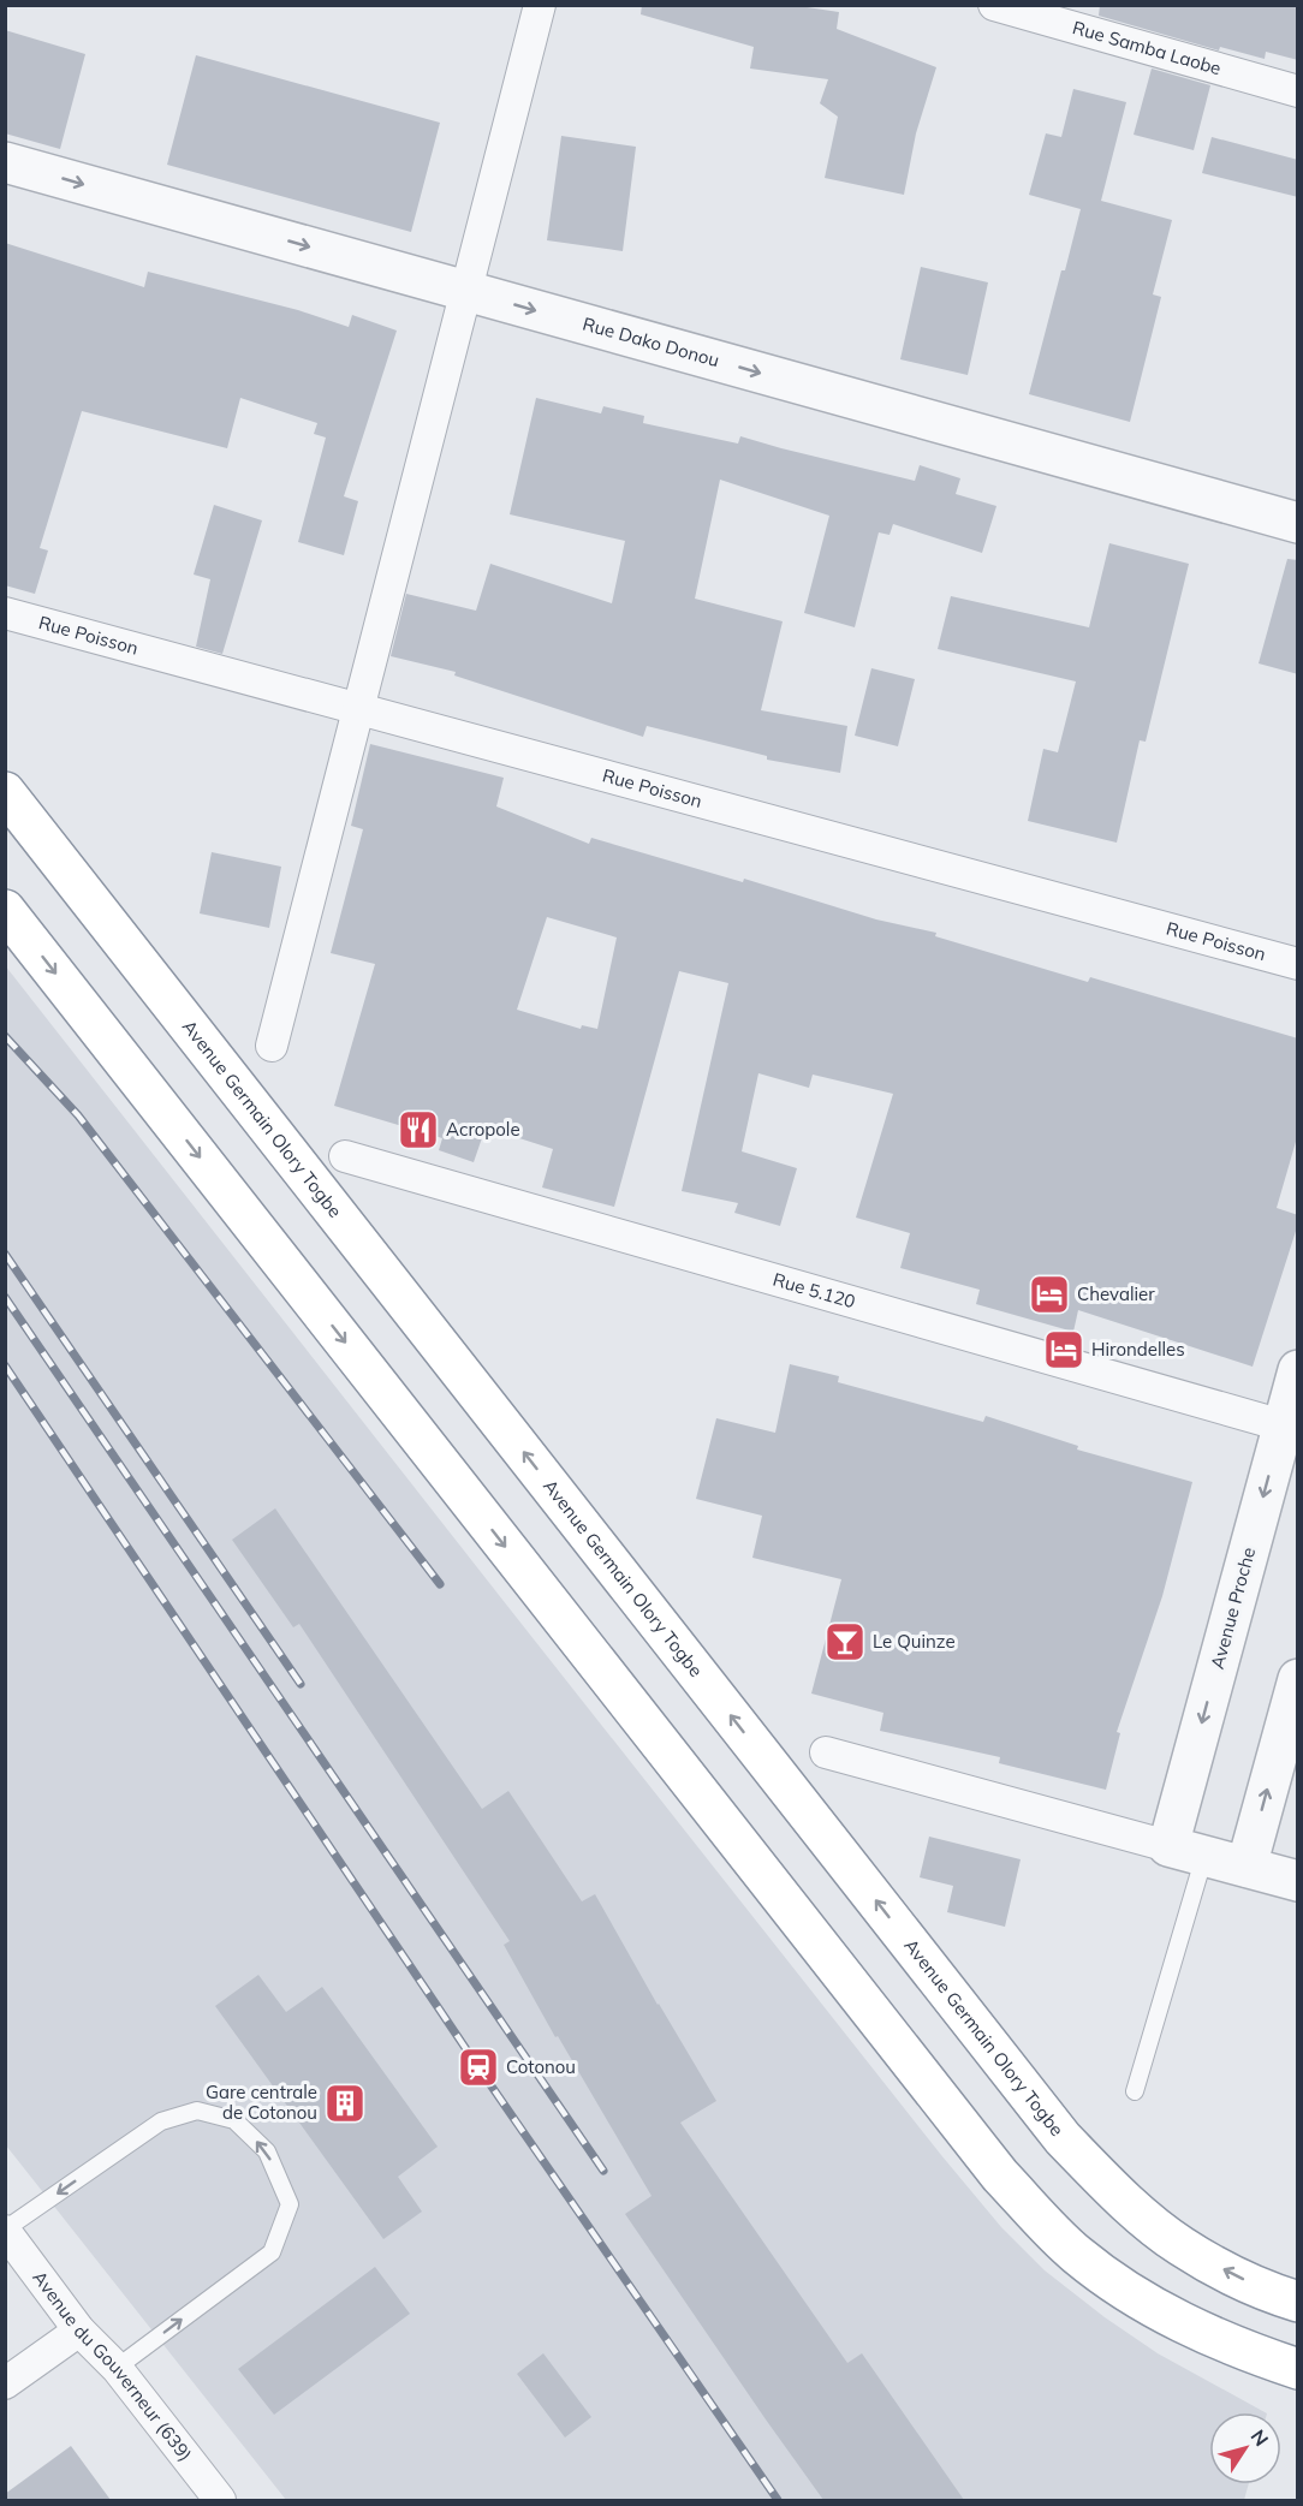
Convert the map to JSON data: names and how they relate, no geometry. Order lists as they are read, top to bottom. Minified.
{"streets":{"highway":["Avenue Germain Olory Togbe"],"street":["Rue Samba Laobe","Rue Dako Donou","Rue Poisson","Rue 5.120","Avenue Proche","Avenue du Gouverneur (639)"]},"crossings":[["Rue 5.120","Avenue Proche"]],"one_way":["Rue Dako Donou"],"places":{"restaurant":["Acropole"],"hotel":["Chevalier","Hirondelles"],"bar":["Le Quinze"],"station":["Cotonou"],"building":["Gare centrale de Cotonou"]},"north":"top right"}
